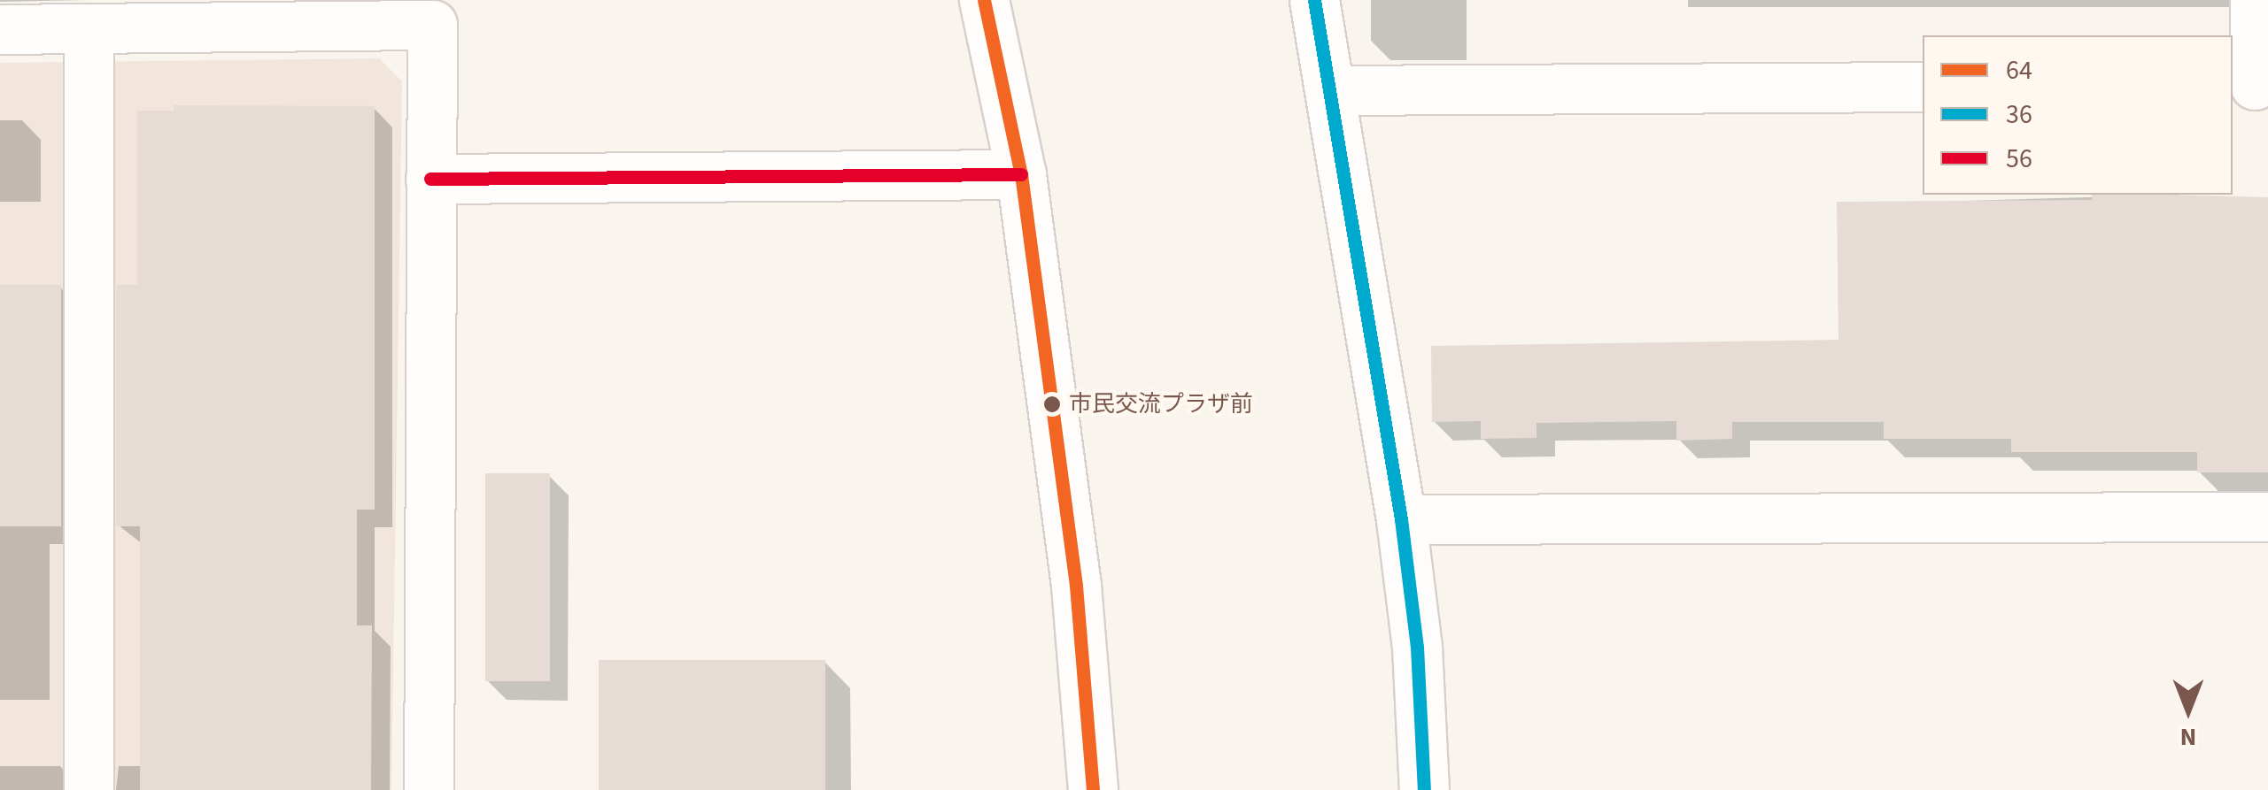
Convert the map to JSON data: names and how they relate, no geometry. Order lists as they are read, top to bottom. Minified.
{"places":["市民交流プラザ前"],"lines":["transit line 64","transit line 36","transit line 56"],"legend":["64","36","56"],"north":"bottom"}
